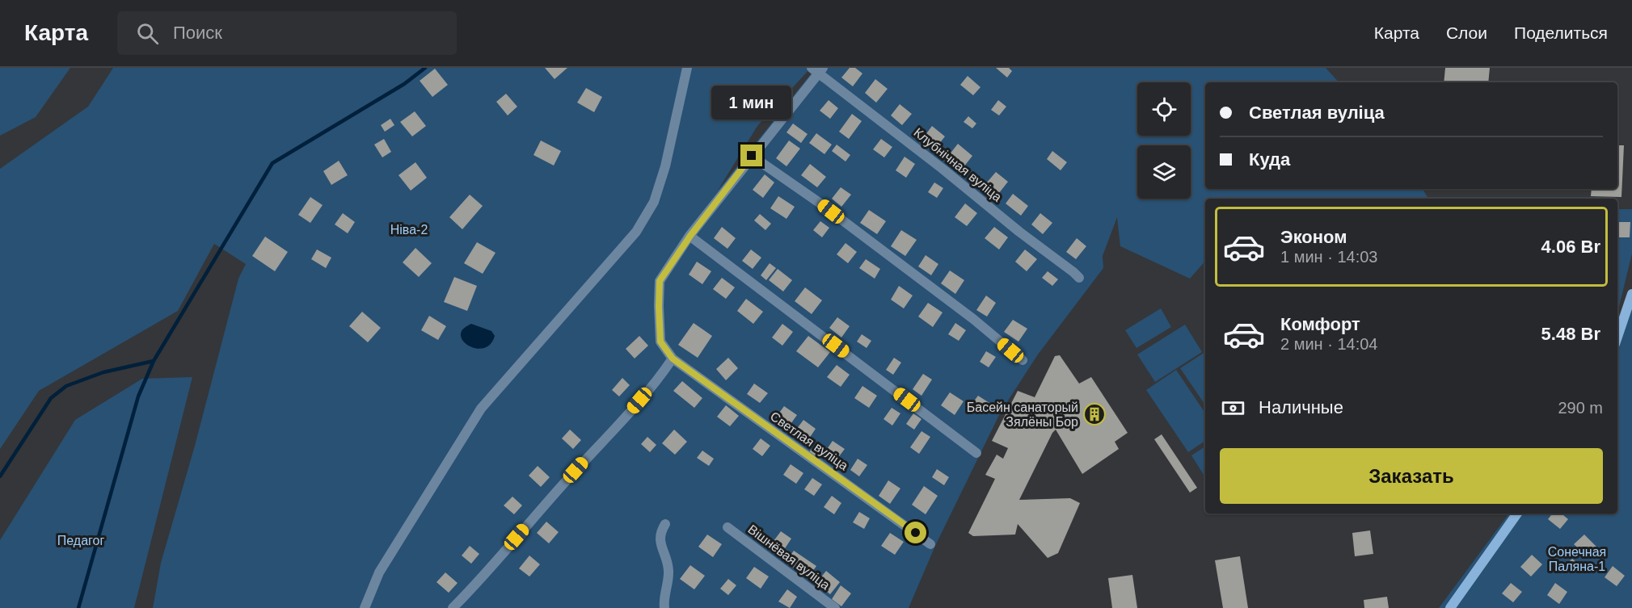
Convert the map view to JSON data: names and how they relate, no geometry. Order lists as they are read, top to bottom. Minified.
{"streets":{"street":["Клубнічная вуліца","Светлая вуліца","Вішнёвая вуліца"]},"parks":["Ніва-2","Педагог","Сонечная Паляна-1"],"places":{"building":["Басейн санаторый Зялёны Бор"]},"page":{"header":"Карта","search":"Поиск","nav":["Карта","Слои","Поделиться"],"banner":["Светлая вуліца","Куда"],"bubble":"1 мин","list":[{"name":"Эконом","note":"1 мин · 14:03","value":"4.06 Br"},{"name":"Комфорт","note":"2 мин · 14:04","value":"5.48 Br"}],"pay":["Наличные","290 m"],"buttons":"Заказать"}}
